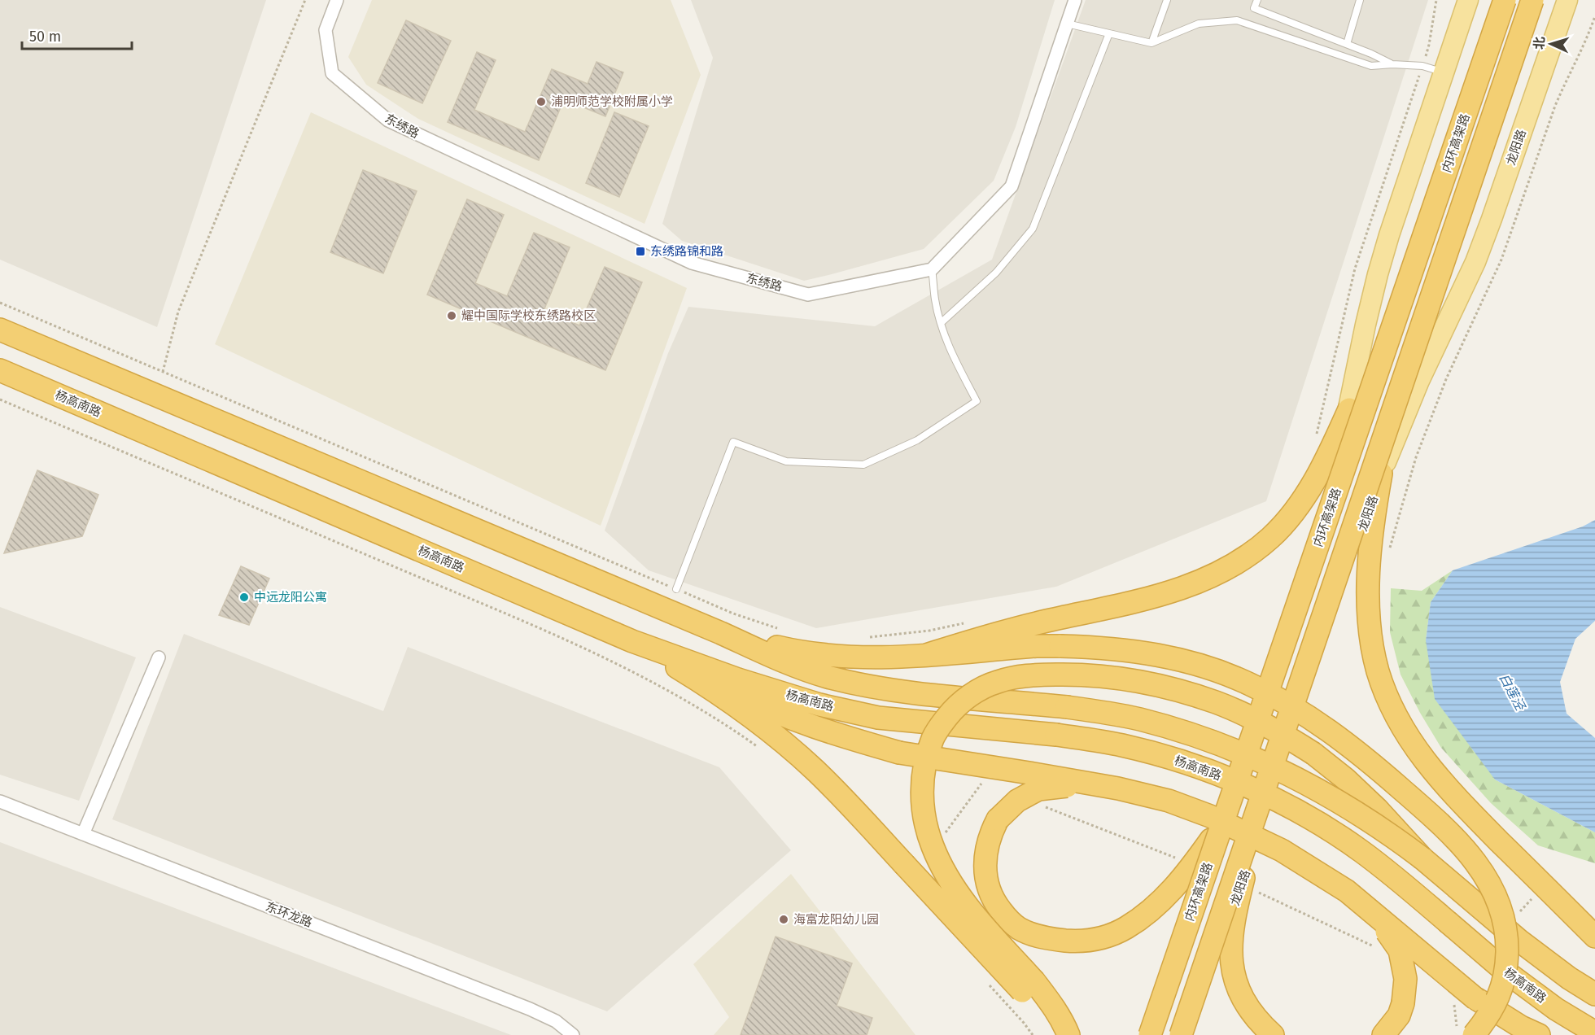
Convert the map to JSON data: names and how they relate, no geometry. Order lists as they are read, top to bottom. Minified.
{"streets":{"highway":["内环高架路","杨高南路"],"main road":["龙阳路"],"street":["东绣路","东环龙路"]},"water":["白莲泾"],"places":{"other":["浦明师范学校附属小学","耀中国际学校东绣路校区","中远龙阳公寓","海富龙阳幼儿园"],"transit":["东绣路锦和路"]},"scale_bar":"50 m","north":"left"}
